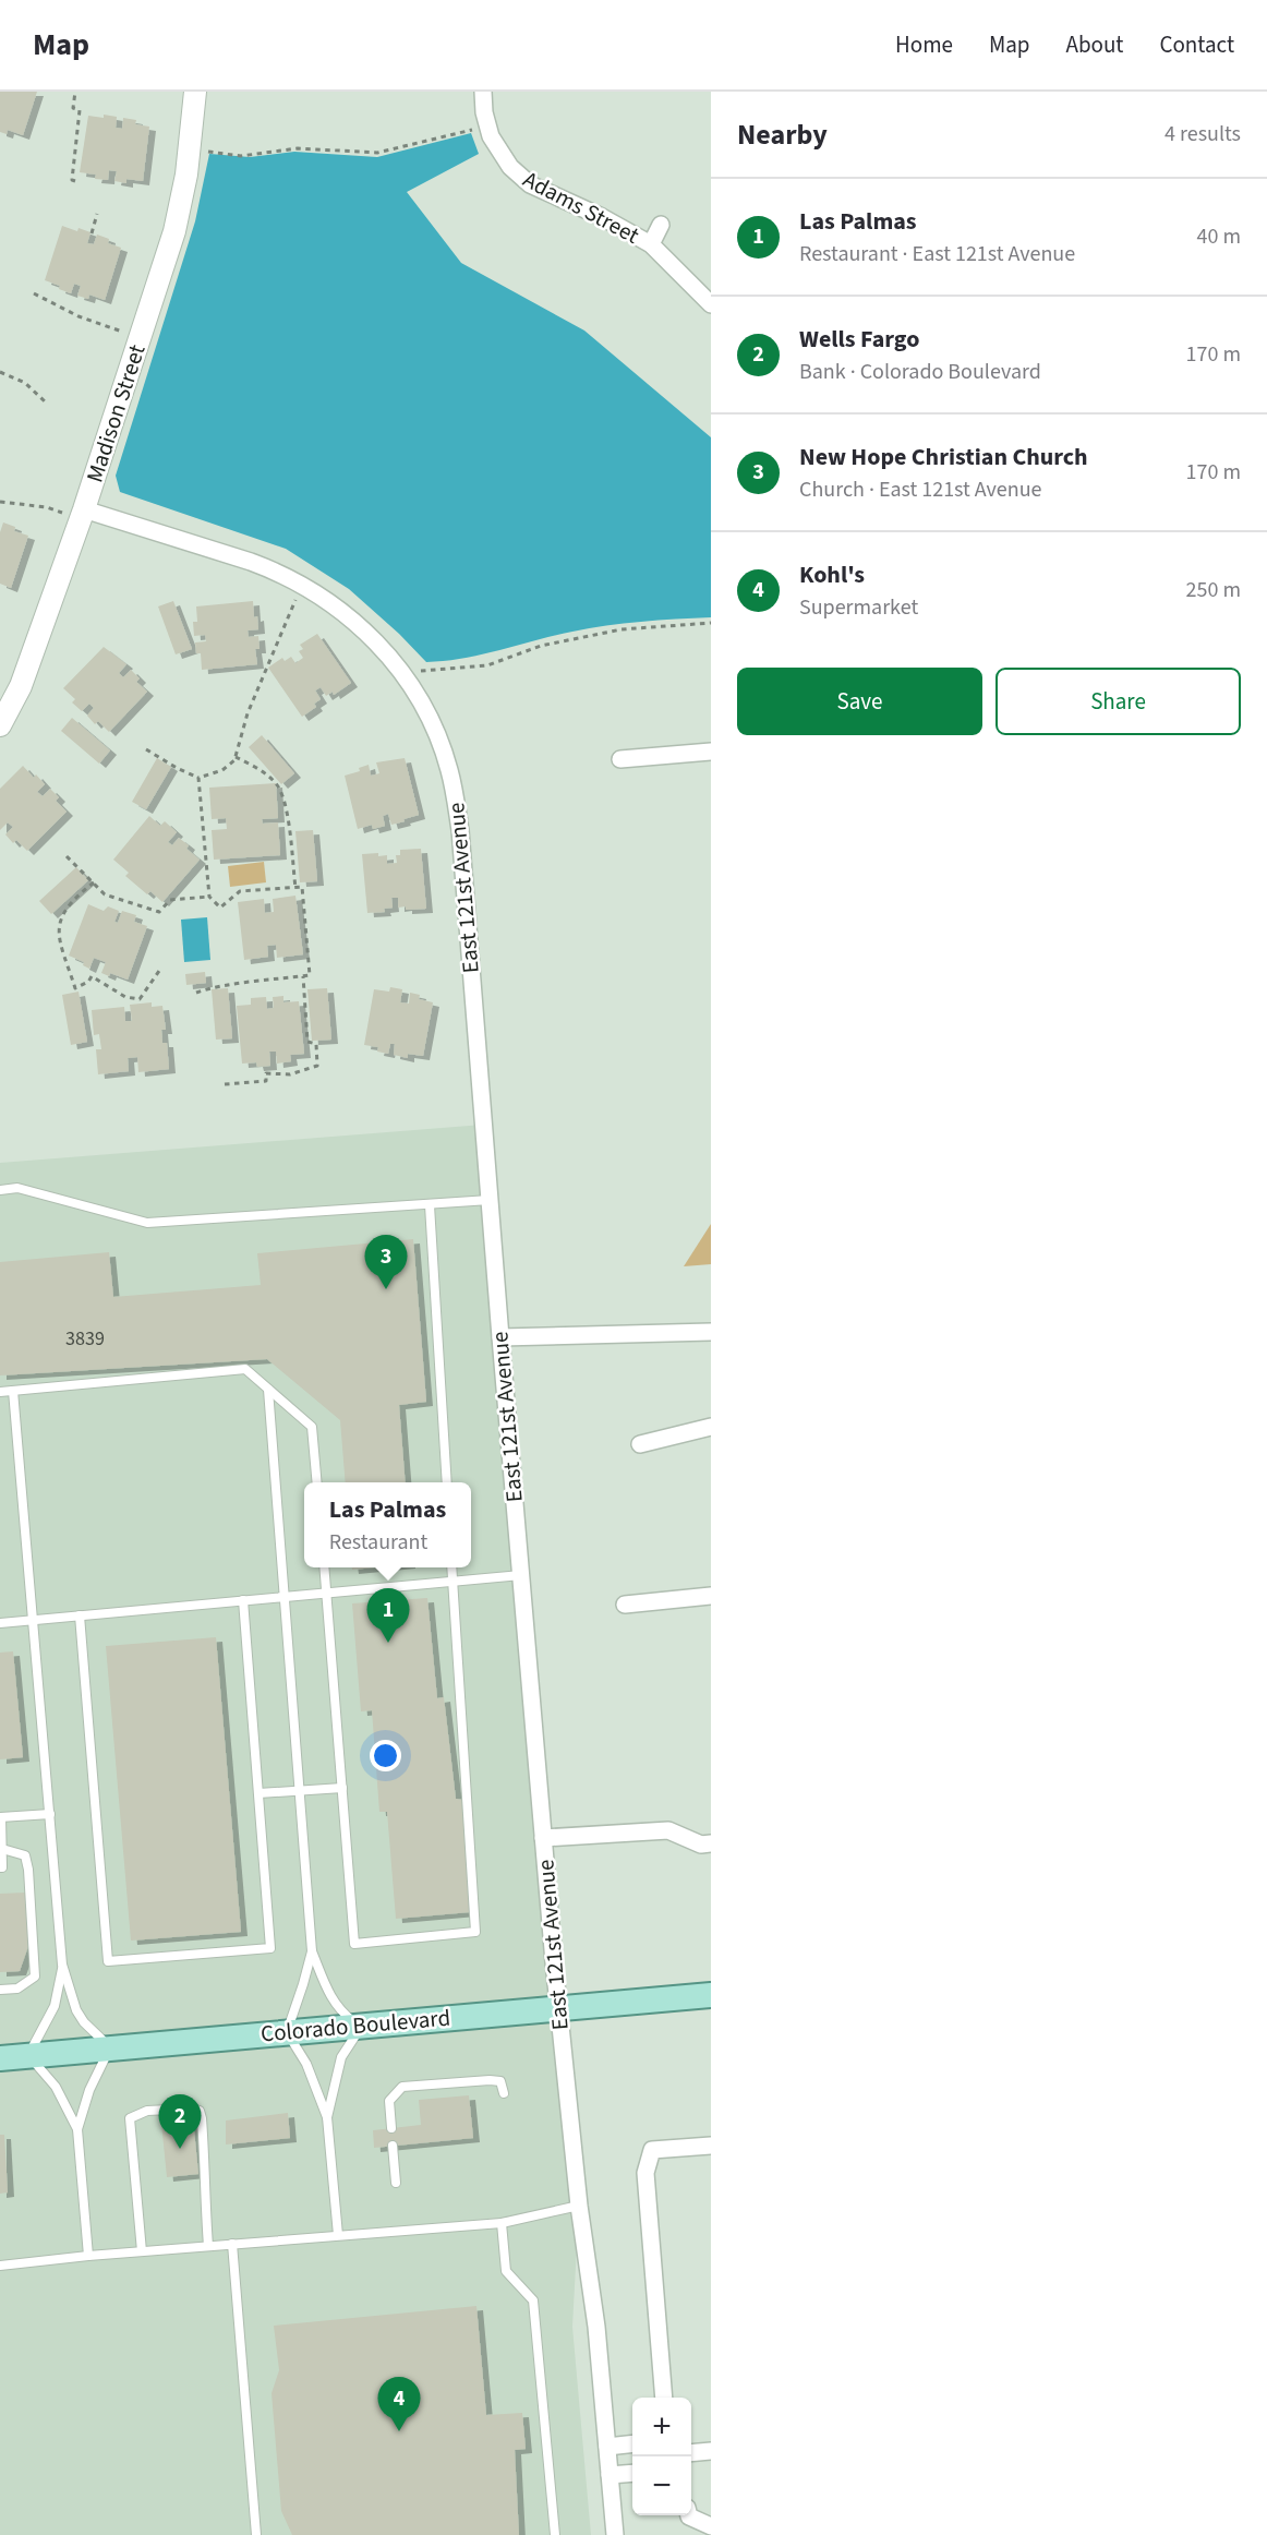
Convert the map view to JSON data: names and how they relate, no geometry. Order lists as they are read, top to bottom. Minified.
{"streets":{"main road":["Colorado Boulevard"],"street":["Adams Street","Madison Street","East 121st Avenue"]},"crossings":[["Madison Street","East 121st Avenue"],["East 121st Avenue","Colorado Boulevard"]],"house_numbers":["3839"],"page":{"header":"Map","nav":["Home","Map","About","Contact"],"heading":["Nearby","4 results"],"list":[{"mark":"1","name":"Las Palmas","note":"Restaurant · East 121st Avenue","value":"40 m"},{"mark":"2","name":"Wells Fargo","note":"Bank · Colorado Boulevard","value":"170 m"},{"mark":"3","name":"New Hope Christian Church","note":"Church · East 121st Avenue","value":"170 m"},{"mark":"4","name":"Kohl's","note":"Supermarket","value":"250 m"}],"buttons":["Save","Share"],"pins":["3","1","2","4"],"popup":["Las Palmas","Restaurant"],"map_buttons":["+","−"]}}
